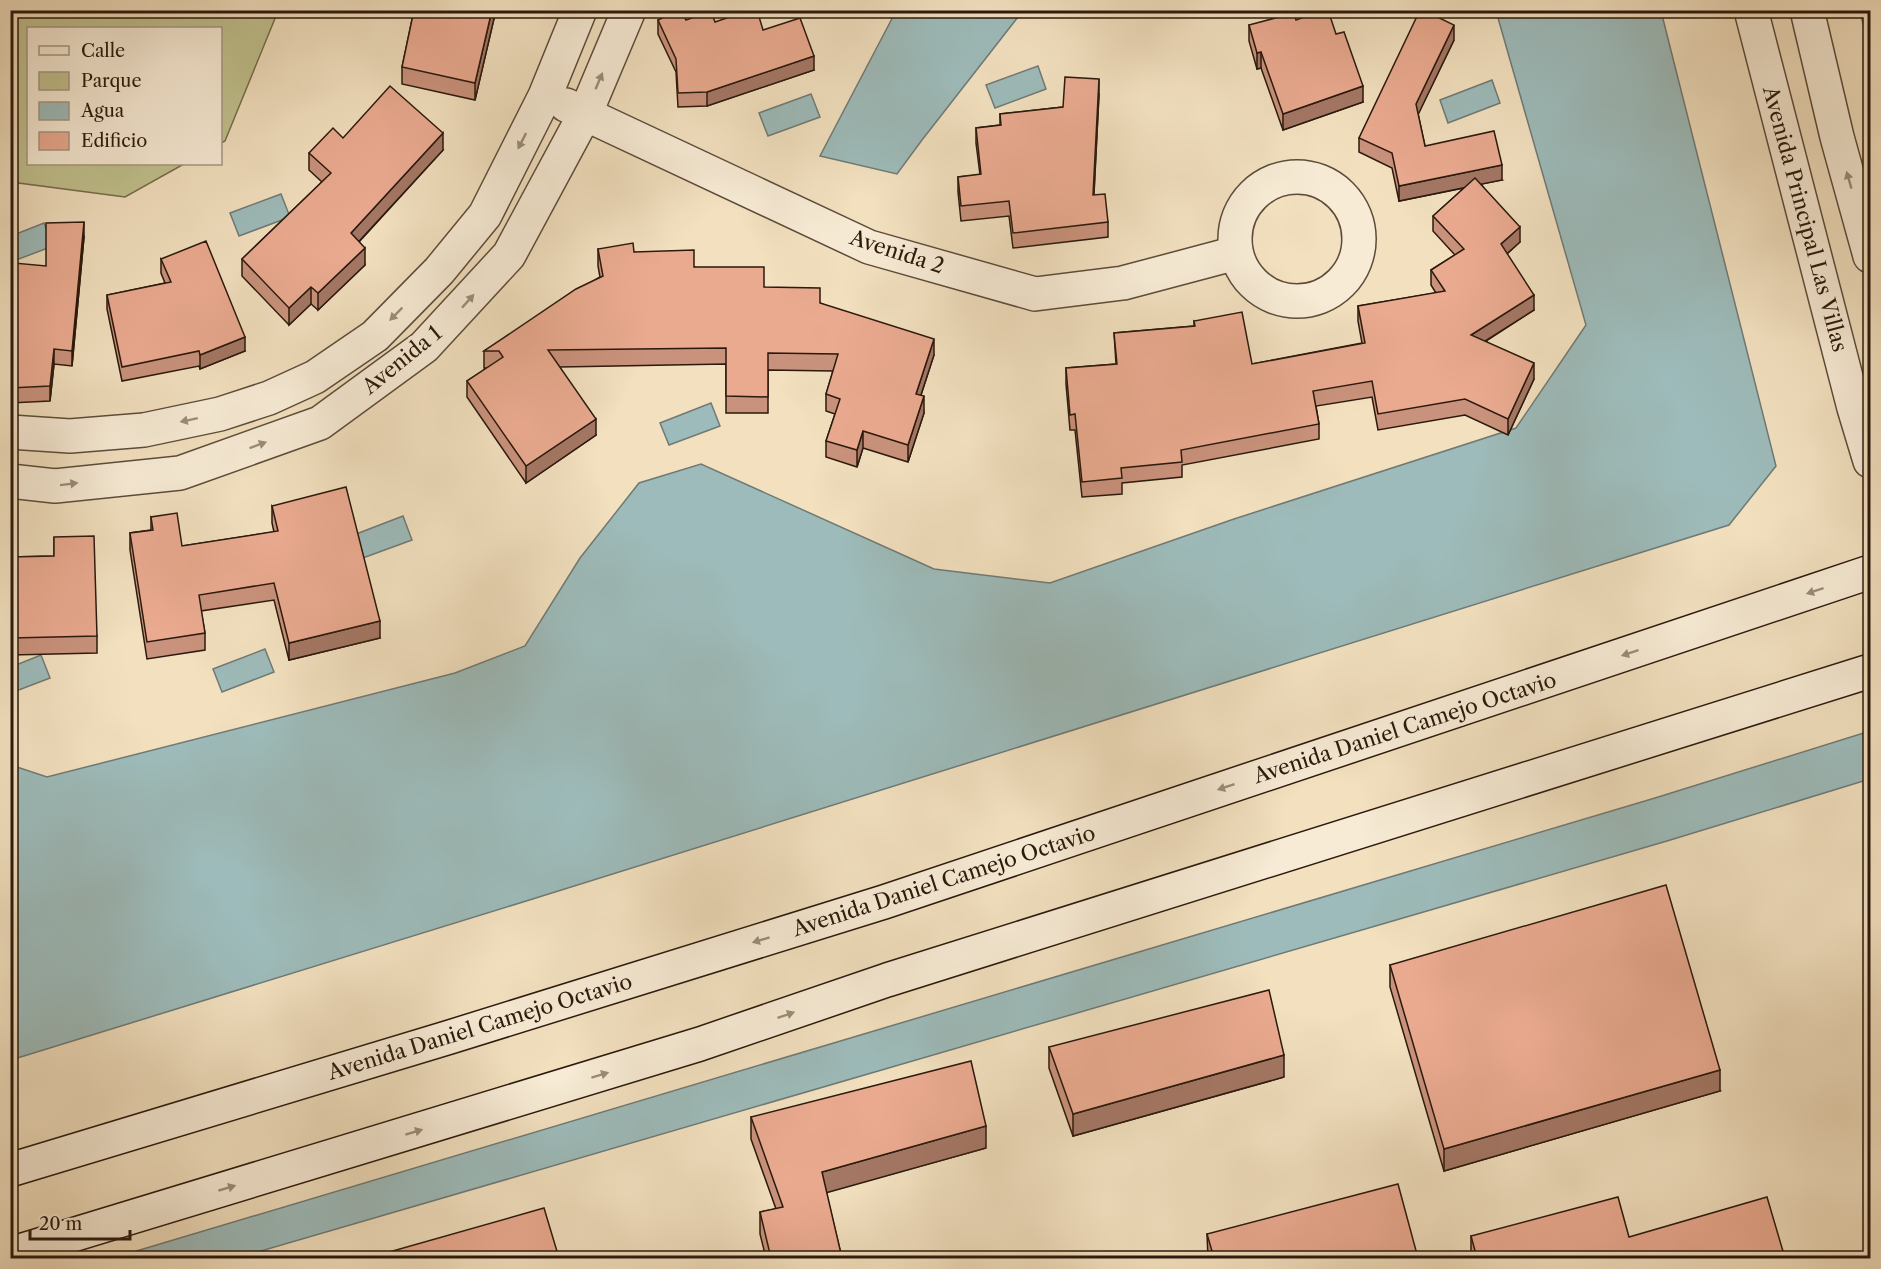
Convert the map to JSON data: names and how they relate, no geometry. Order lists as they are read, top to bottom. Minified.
{"streets":{"main road":["Avenida Principal Las Villas","Avenida 2","Avenida 1","Avenida Daniel Camejo Octavio"]},"crossings":[["Avenida 2","Avenida 1"]],"legend":["Calle","Parque","Agua","Edificio"],"scale_bar":"20 m"}
